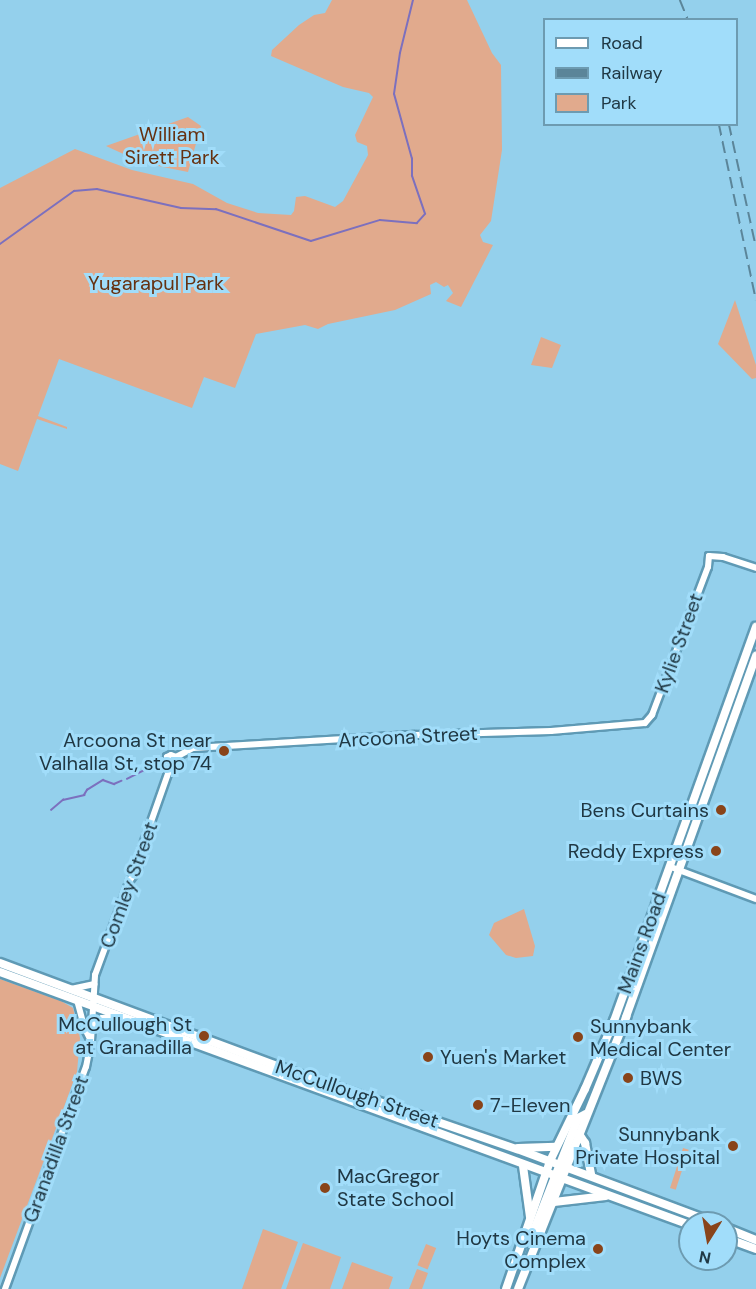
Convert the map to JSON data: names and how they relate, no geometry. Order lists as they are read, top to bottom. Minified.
{"streets":{"main road":["Mains Road","McCullough Street"],"street":["Kylie Street","Arcoona Street","Comley Street","Granadilla Street"]},"crossings":[["Kylie Street","Arcoona Street"],["Arcoona Street","Comley Street"],["Comley Street","McCullough Street"],["Comley Street","Granadilla Street"],["Mains Road","McCullough Street"],["McCullough Street","Granadilla Street"]],"parks":["William Sirett Park","Yugarapul Park"],"places":["Arcoona St near Valhalla St, stop 74","Bens Curtains","Reddy Express","McCullough St at Granadilla","Sunnybank Medical Center","Yuen's Market","BWS","7-Eleven","Sunnybank Private Hospital","MacGregor State School","Hoyts Cinema Complex"],"legend":["Road","Railway","Park"],"north":"bottom"}
